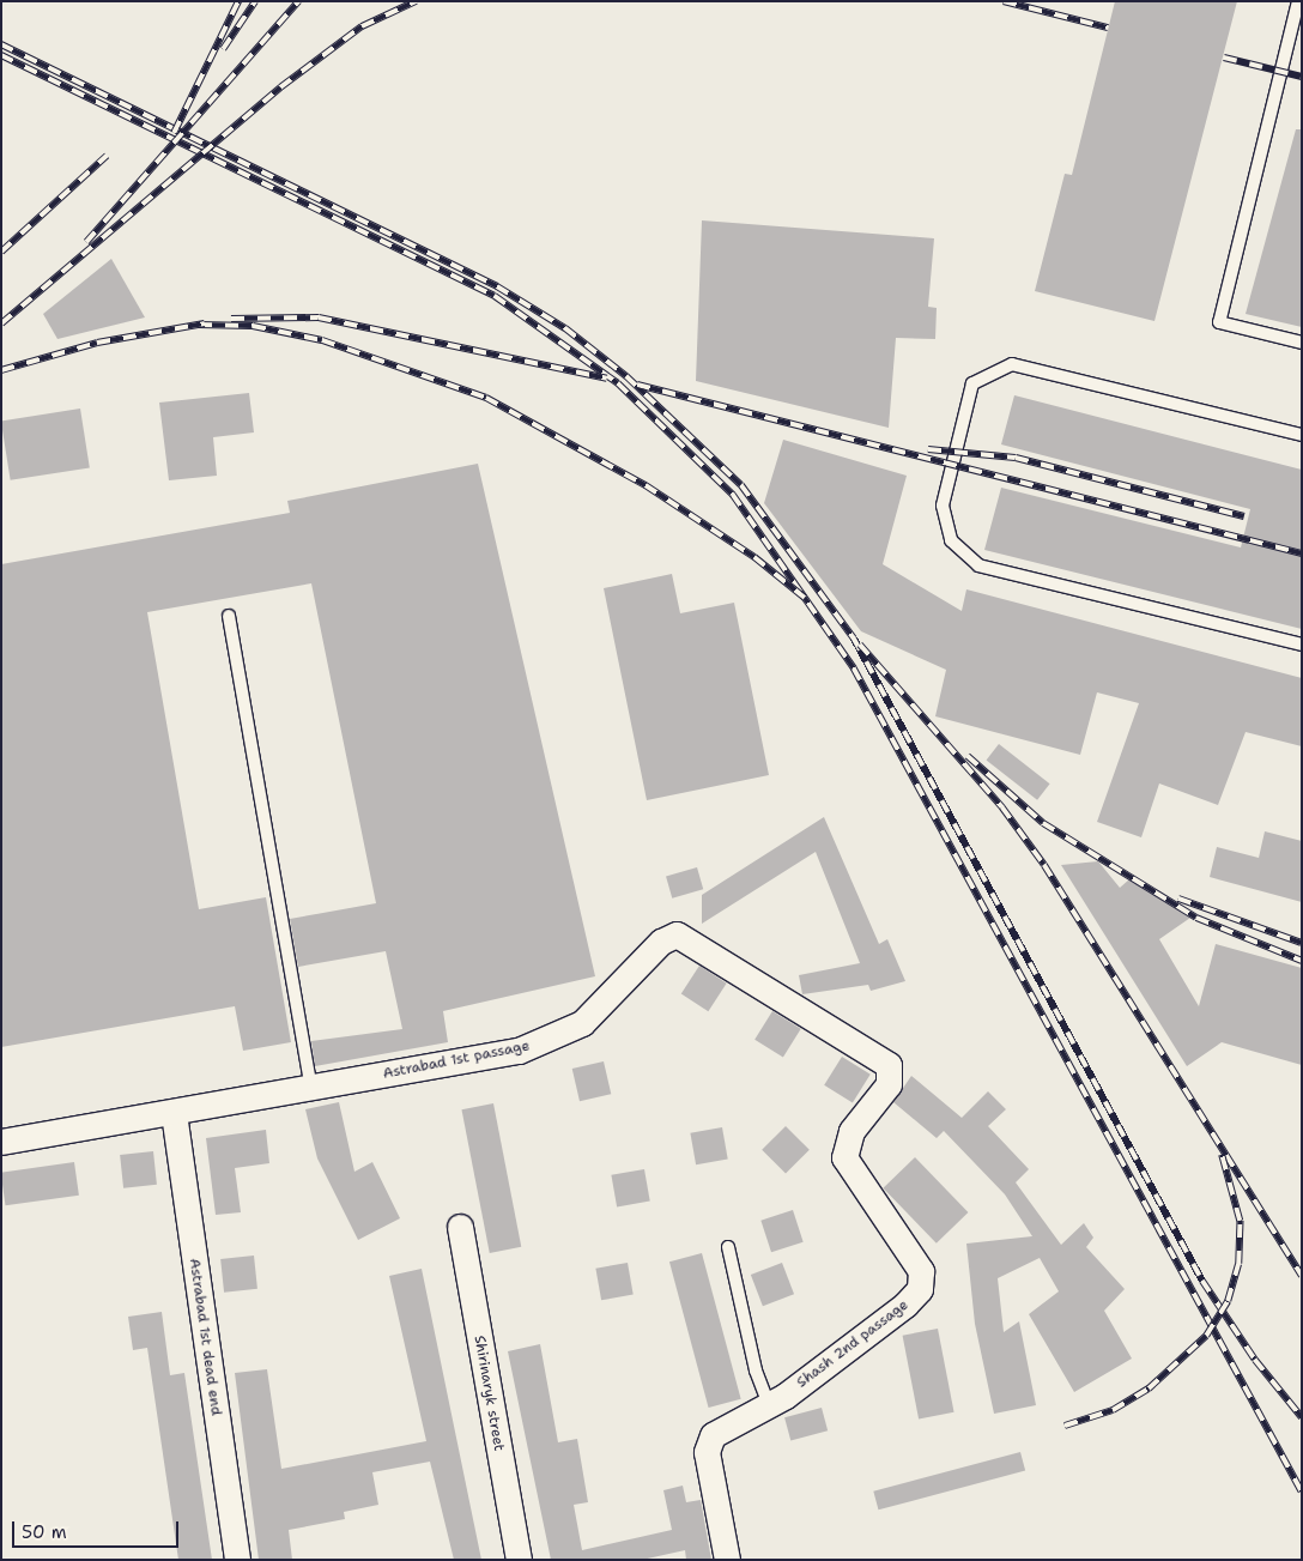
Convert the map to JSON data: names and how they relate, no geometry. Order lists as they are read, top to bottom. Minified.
{"streets":{"street":["Astrabad 1st passage","Astrabad 1st dead end","Shash 2nd passage","Shirinaryk street"]},"crossings":[["Astrabad 1st passage","Astrabad 1st dead end"],["Astrabad 1st passage","Shash 2nd passage"]],"scale_bar":"50 m"}
